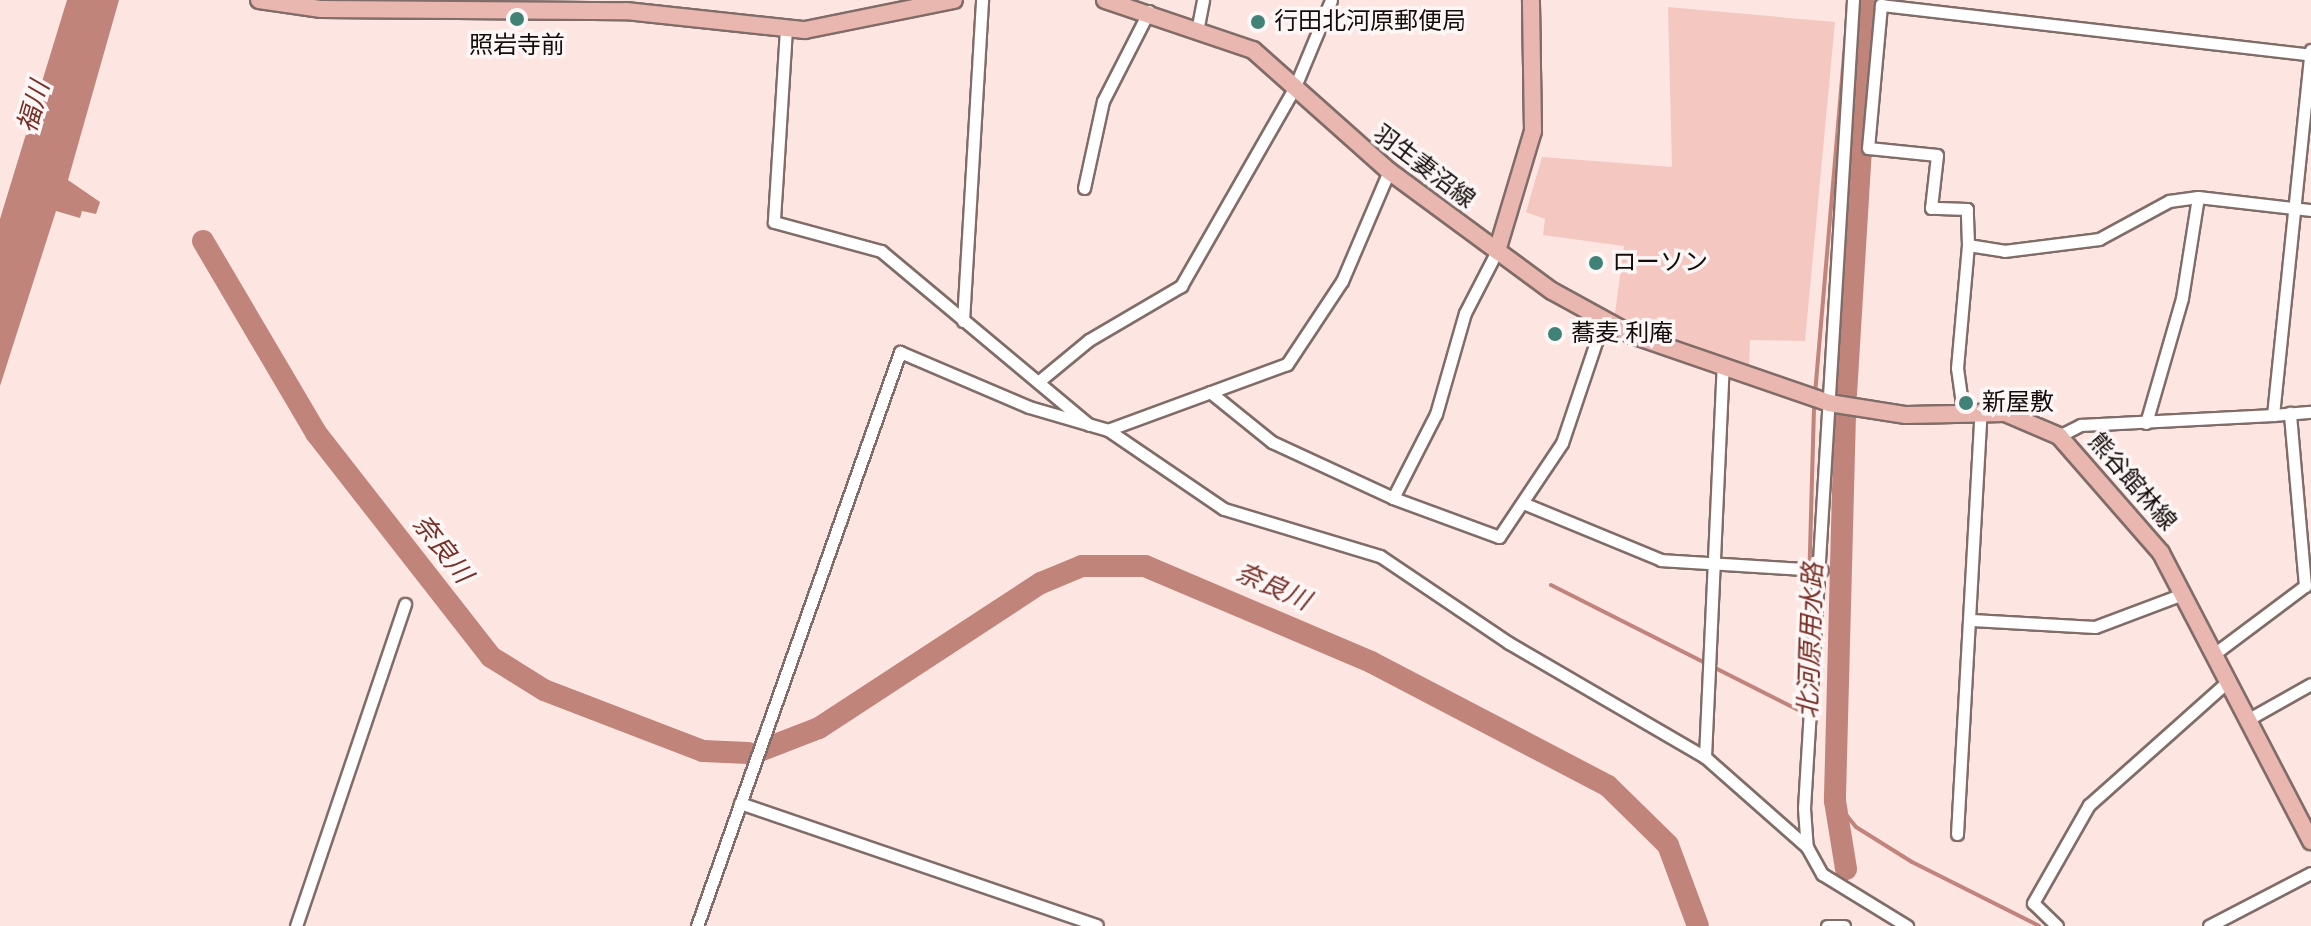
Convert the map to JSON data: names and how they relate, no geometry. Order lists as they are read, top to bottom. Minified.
{"streets":{"main road":["羽生妻沼線","熊谷館林線"]},"crossings":[["羽生妻沼線","熊谷館林線"]],"water":["福川","奈良川","北河原用水路"],"places":["照岩寺前","行田北河原郵便局","ローソン","蕎麦 利庵","新屋敷"]}
